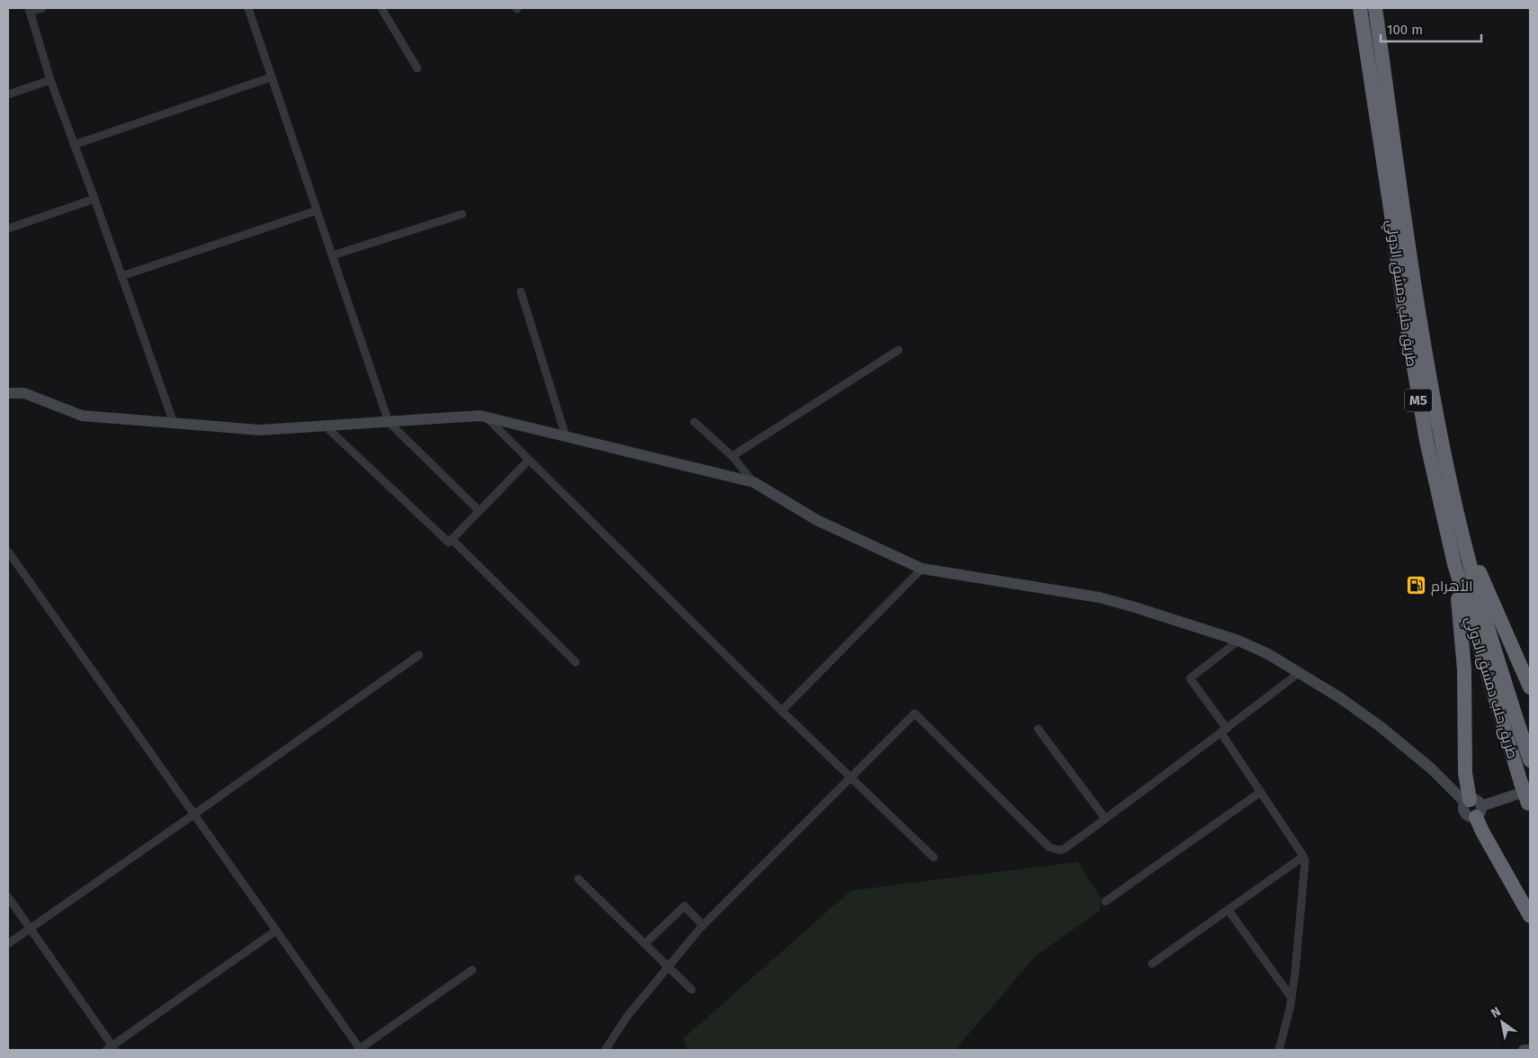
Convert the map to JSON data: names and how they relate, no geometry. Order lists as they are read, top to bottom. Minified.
{"streets":{"highway":["طريق حلب دمشق الدولي","M5"]},"places":{"fuel station":["الأهرام"]},"scale_bar":"100 m","north":"top left"}
